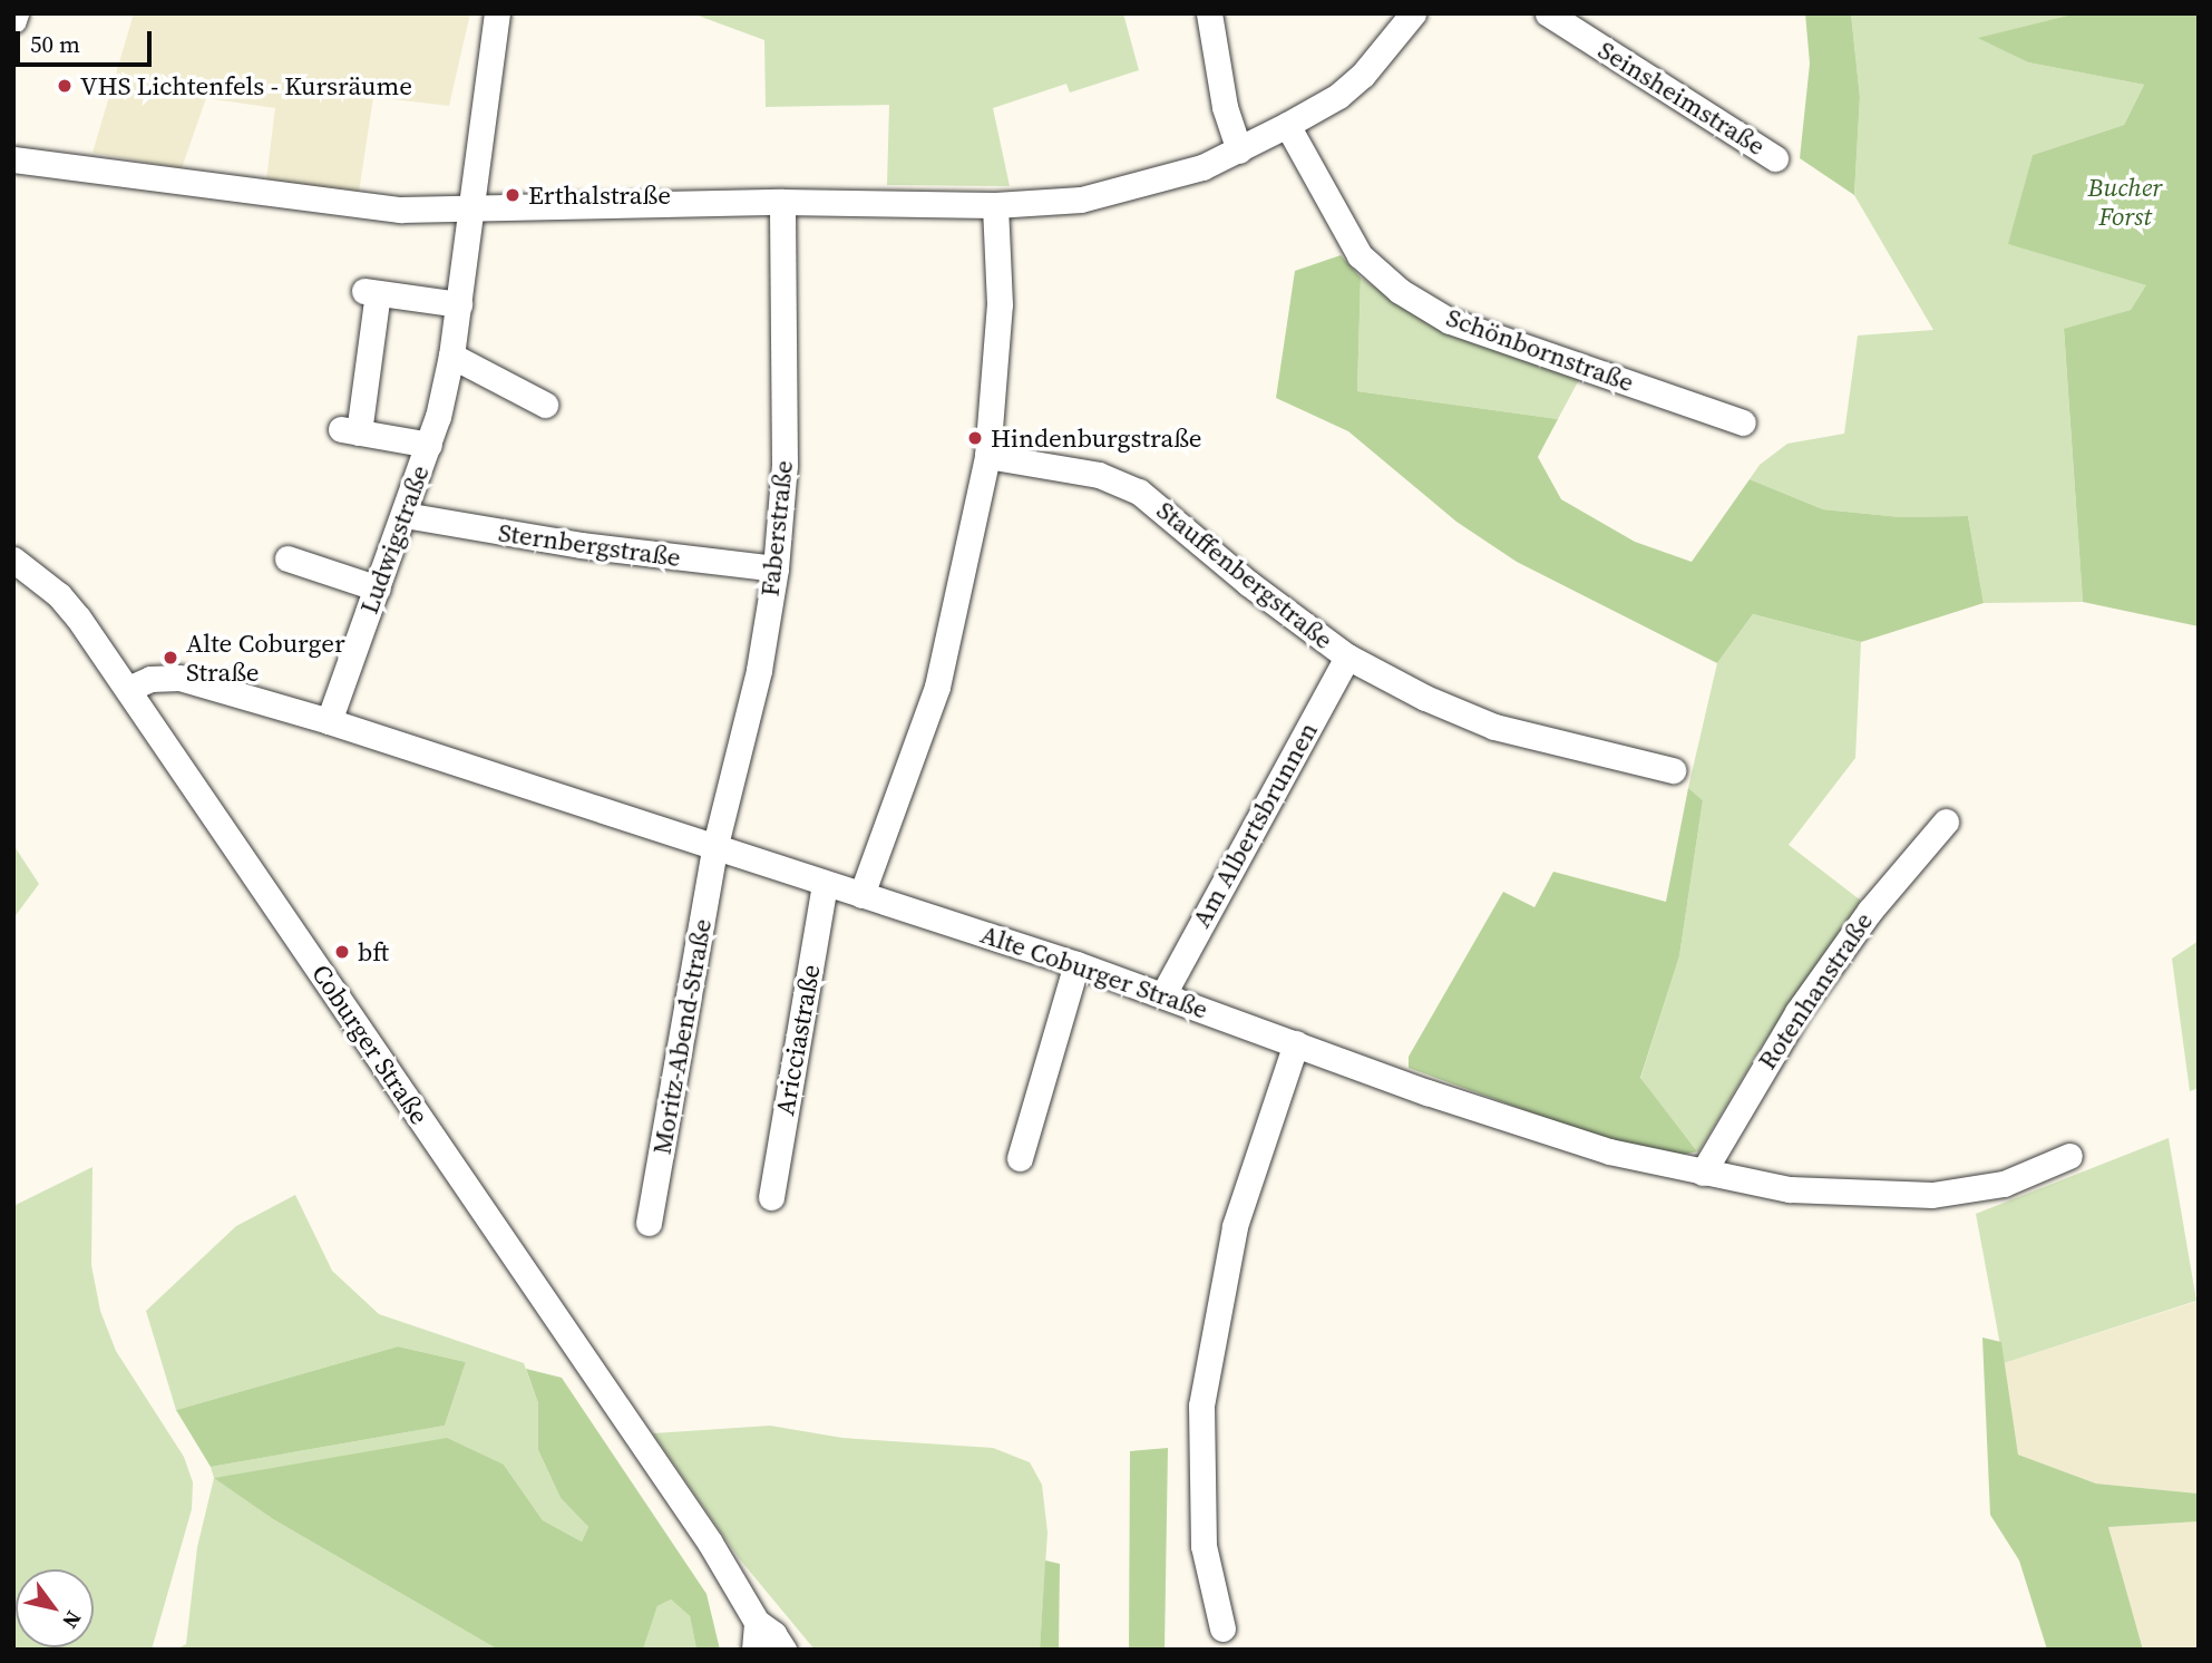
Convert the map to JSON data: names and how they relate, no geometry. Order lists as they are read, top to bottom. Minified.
{"streets":{"street":["Seinsheimstraße","Schönbornstraße","Faberstraße","Ludwigstraße","Sternbergstraße","Stauffenbergstraße","Am Albertsbrunnen","Alte Coburger Straße","Rotenhanstraße","Moritz-Abend-Straße","Aricciastraße","Coburger Straße"]},"crossings":[["Faberstraße","Sternbergstraße"],["Faberstraße","Alte Coburger Straße"],["Faberstraße","Moritz-Abend-Straße"],["Ludwigstraße","Sternbergstraße"],["Ludwigstraße","Alte Coburger Straße"],["Stauffenbergstraße","Am Albertsbrunnen"],["Am Albertsbrunnen","Alte Coburger Straße"],["Alte Coburger Straße","Rotenhanstraße"],["Alte Coburger Straße","Moritz-Abend-Straße"],["Alte Coburger Straße","Aricciastraße"],["Alte Coburger Straße","Coburger Straße"]],"parks":["Bucher Forst"],"places":["VHS Lichtenfels - Kursräume","Erthalstraße","Hindenburgstraße","Alte Coburger Straße","bft"],"scale_bar":"50 m","north":"bottom right"}
